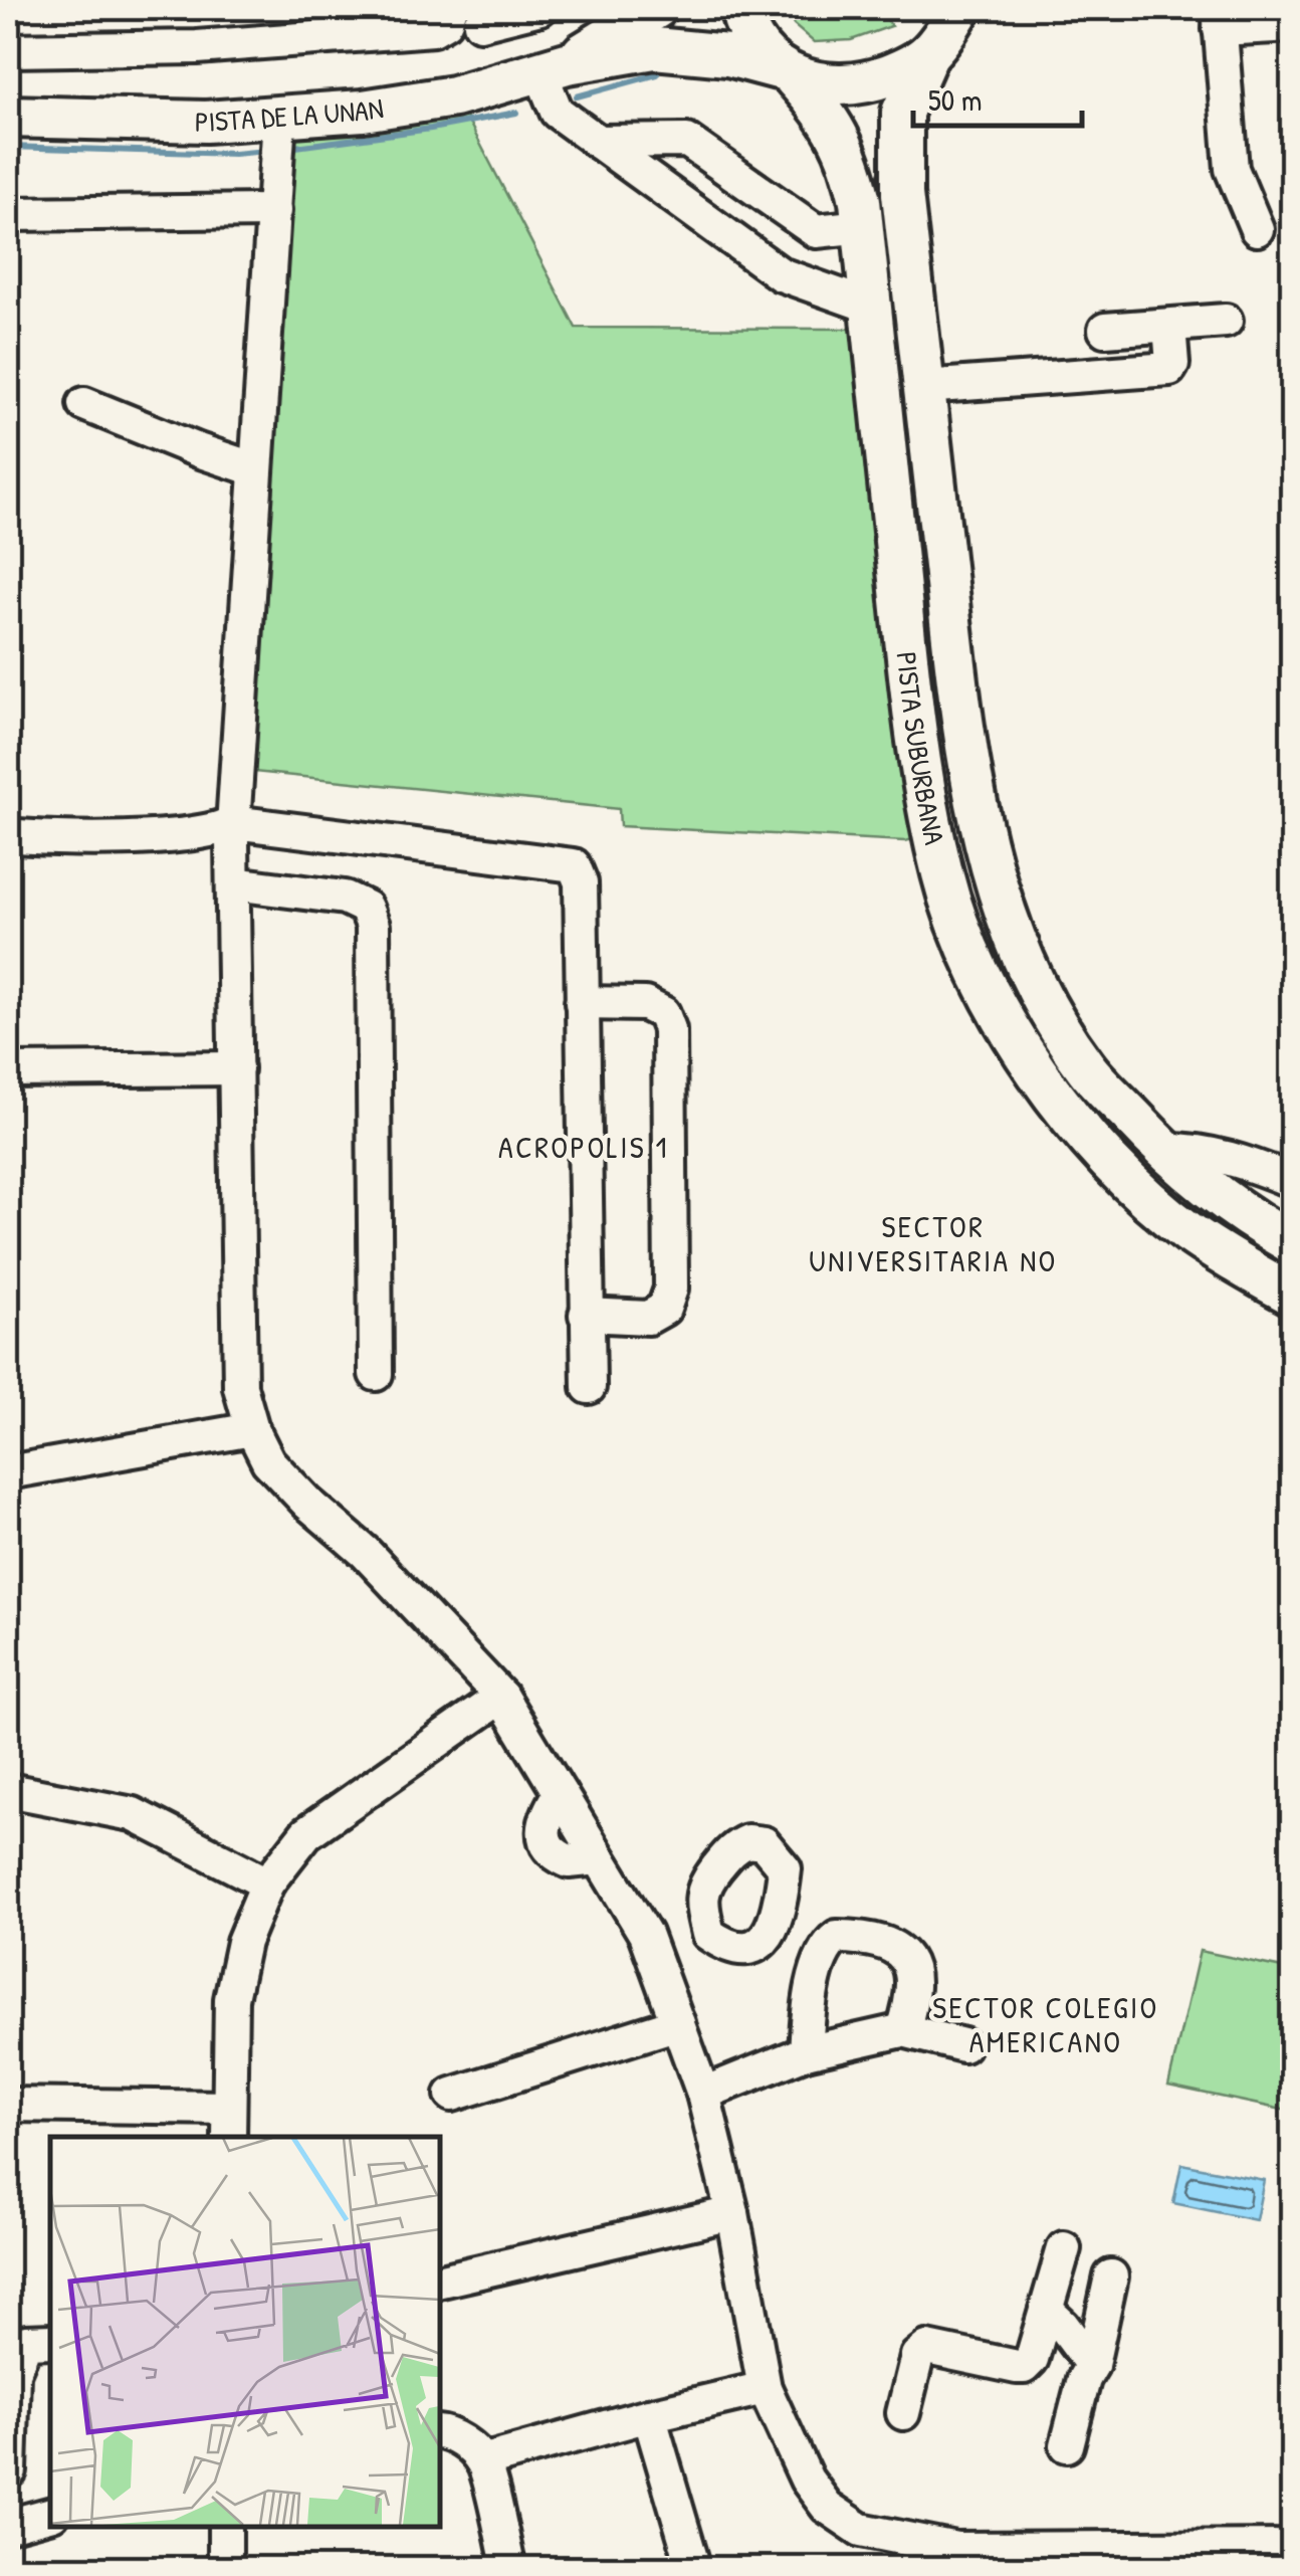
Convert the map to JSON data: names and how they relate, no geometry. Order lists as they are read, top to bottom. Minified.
{"streets":{"main road":["PISTA DE LA UNAN","PISTA SUBURBANA"]},"crossings":[["PISTA DE LA UNAN","PISTA SUBURBANA"]],"districts":["ACROPOLIS 1","SECTOR UNIVERSITARIA NO","SECTOR COLEGIO AMERICANO"],"scale_bar":"50 m"}
